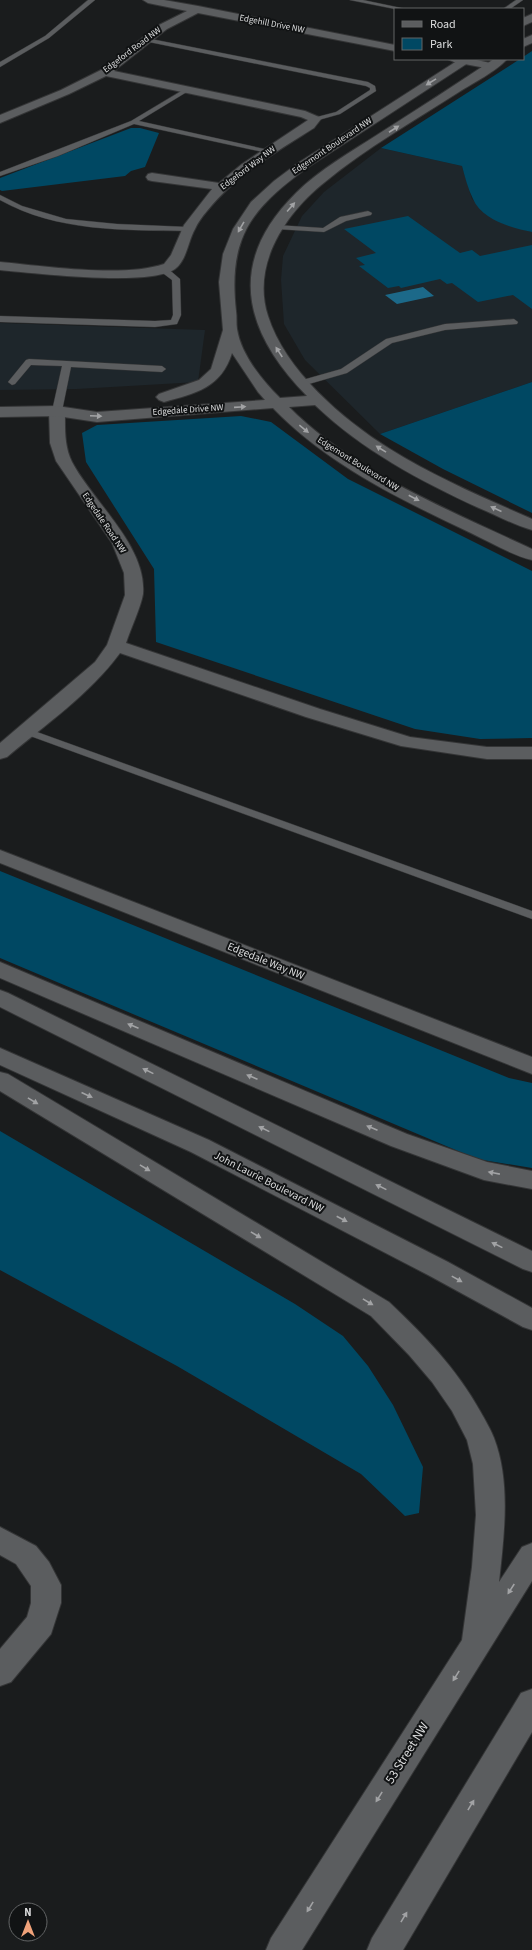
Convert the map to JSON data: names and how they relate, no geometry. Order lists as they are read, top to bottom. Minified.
{"streets":{"main road":["Edgehill Drive NW","Edgeford Road NW","Edgemont Boulevard NW","Edgeford Way NW","Edgedale Drive NW","Edgedale Road NW","Edgedale Way NW","John Laurie Boulevard NW","53 Street NW"]},"crossings":[["Edgehill Drive NW","Edgeford Road NW"],["Edgemont Boulevard NW","Edgedale Drive NW"],["Edgedale Drive NW","Edgedale Road NW"]],"legend":["Road","Park"],"north":"top"}
